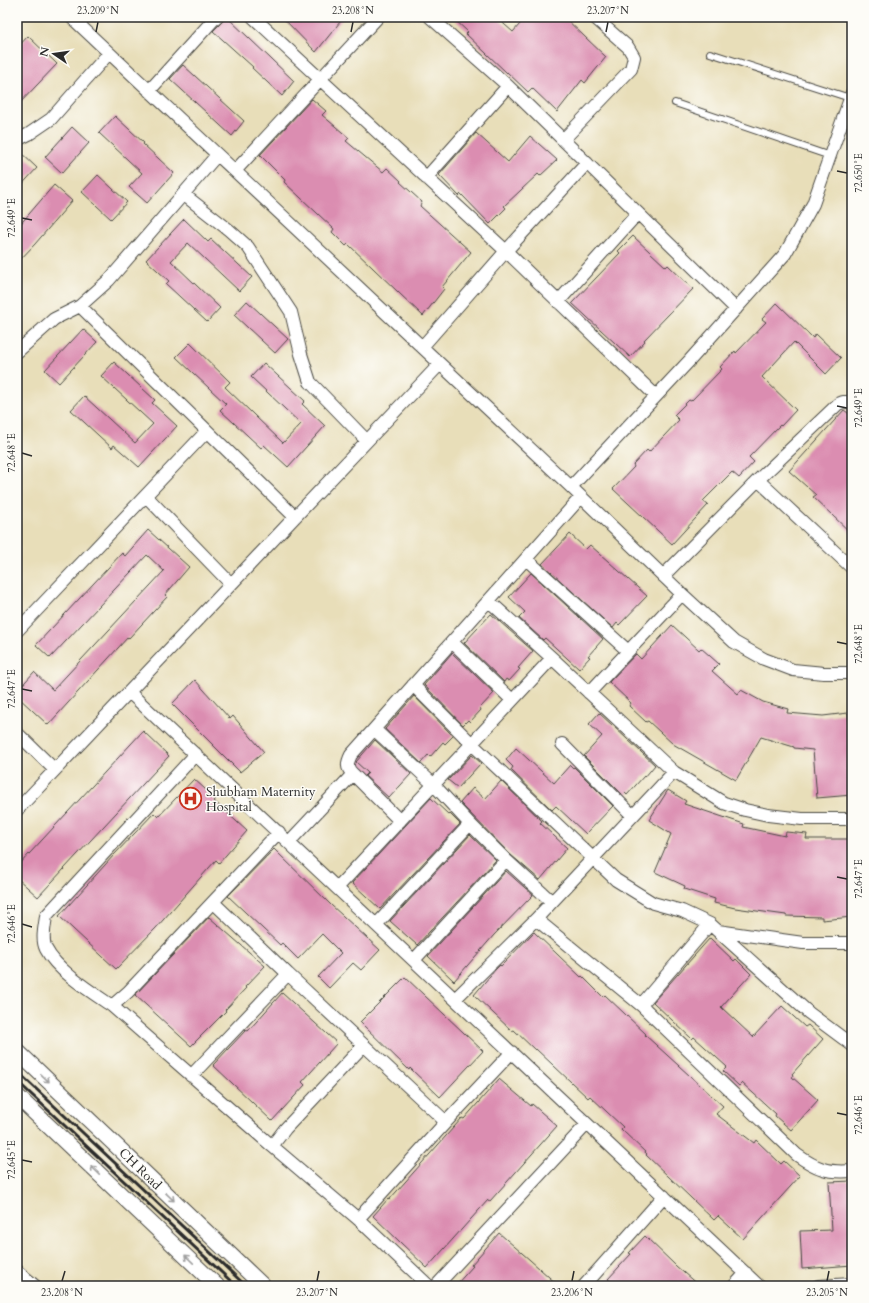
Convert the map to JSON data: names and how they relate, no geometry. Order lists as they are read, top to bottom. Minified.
{"streets":{"street":["CH Road"]},"places":{"hospital":["Shubham Maternity Hospital"]},"north":"left","coordinates":["23.209°N","23.208°N","23.207°N","72.650°E","72.649°E","72.648°E","72.647°E","72.646°E","72.645°E","23.206°N","23.205°N"]}
